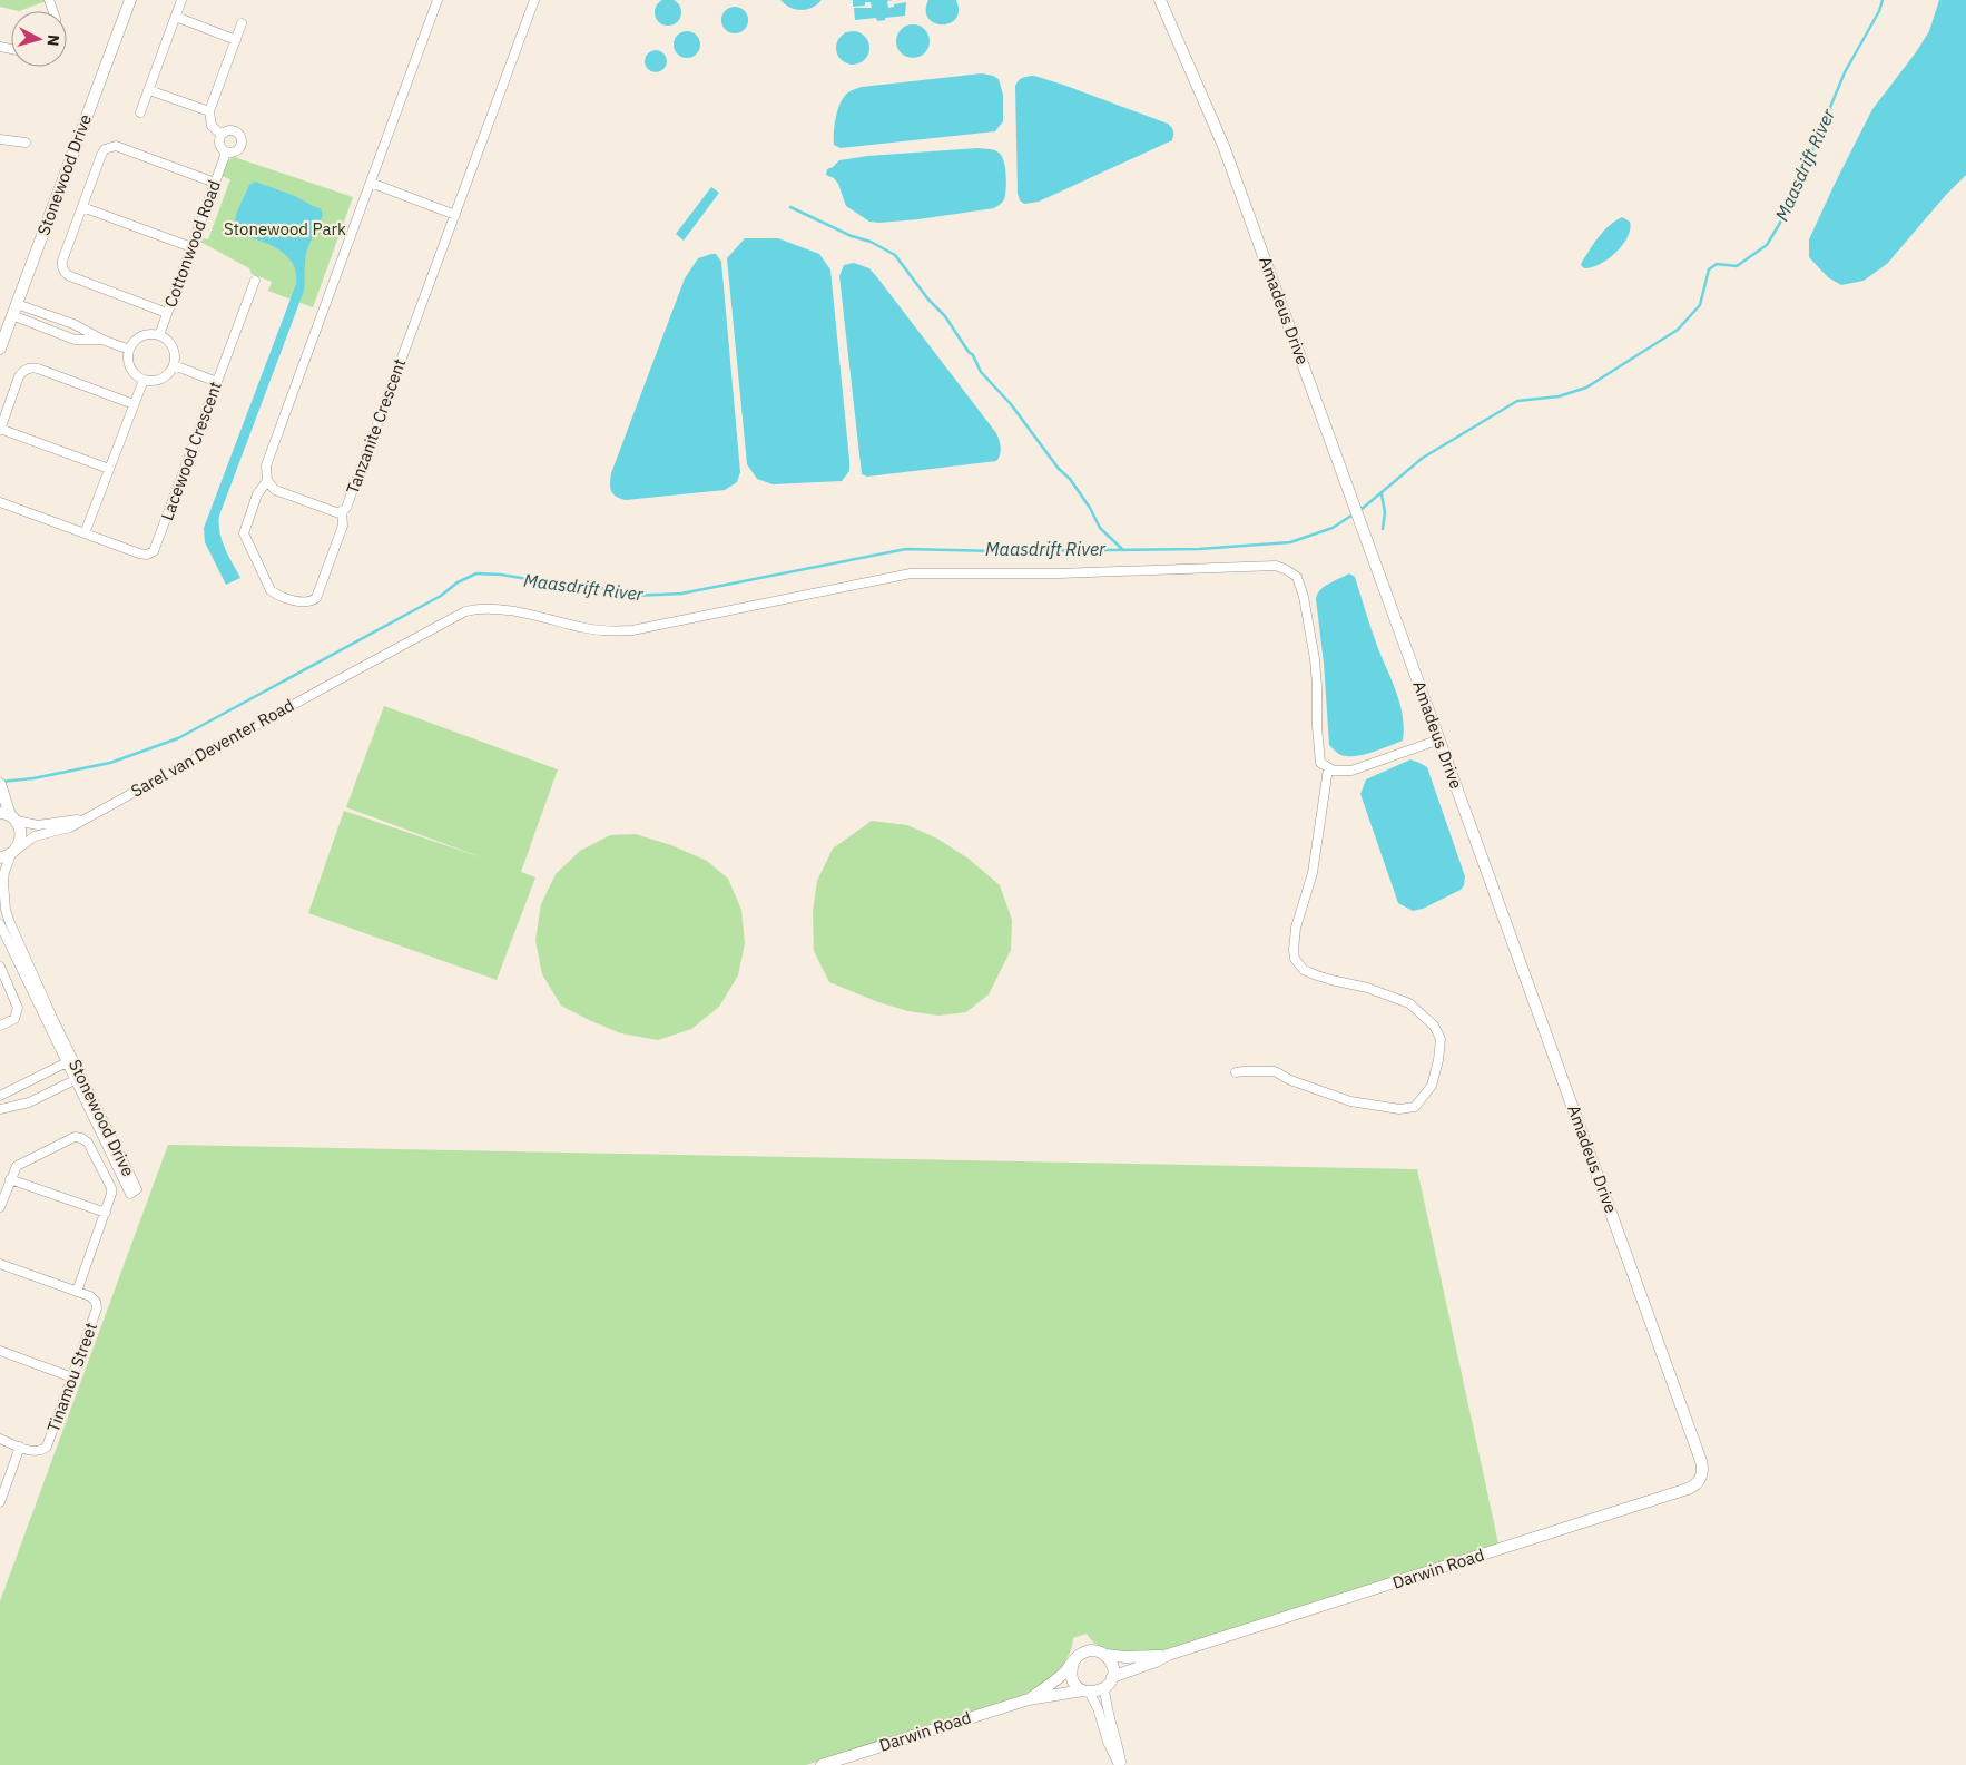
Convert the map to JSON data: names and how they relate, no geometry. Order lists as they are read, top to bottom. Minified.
{"streets":{"street":["Stonewood Drive","Cottonwood Road","Amadeus Drive","Tanzanite Crescent","Lacewood Crescent","Sarel van Deventer Road","Tinamou Street","Darwin Road"]},"crossings":[["Stonewood Drive","Sarel van Deventer Road"],["Amadeus Drive","Darwin Road"]],"water":["Maasdrift River"],"parks":["Stonewood Park"],"north":"right"}
